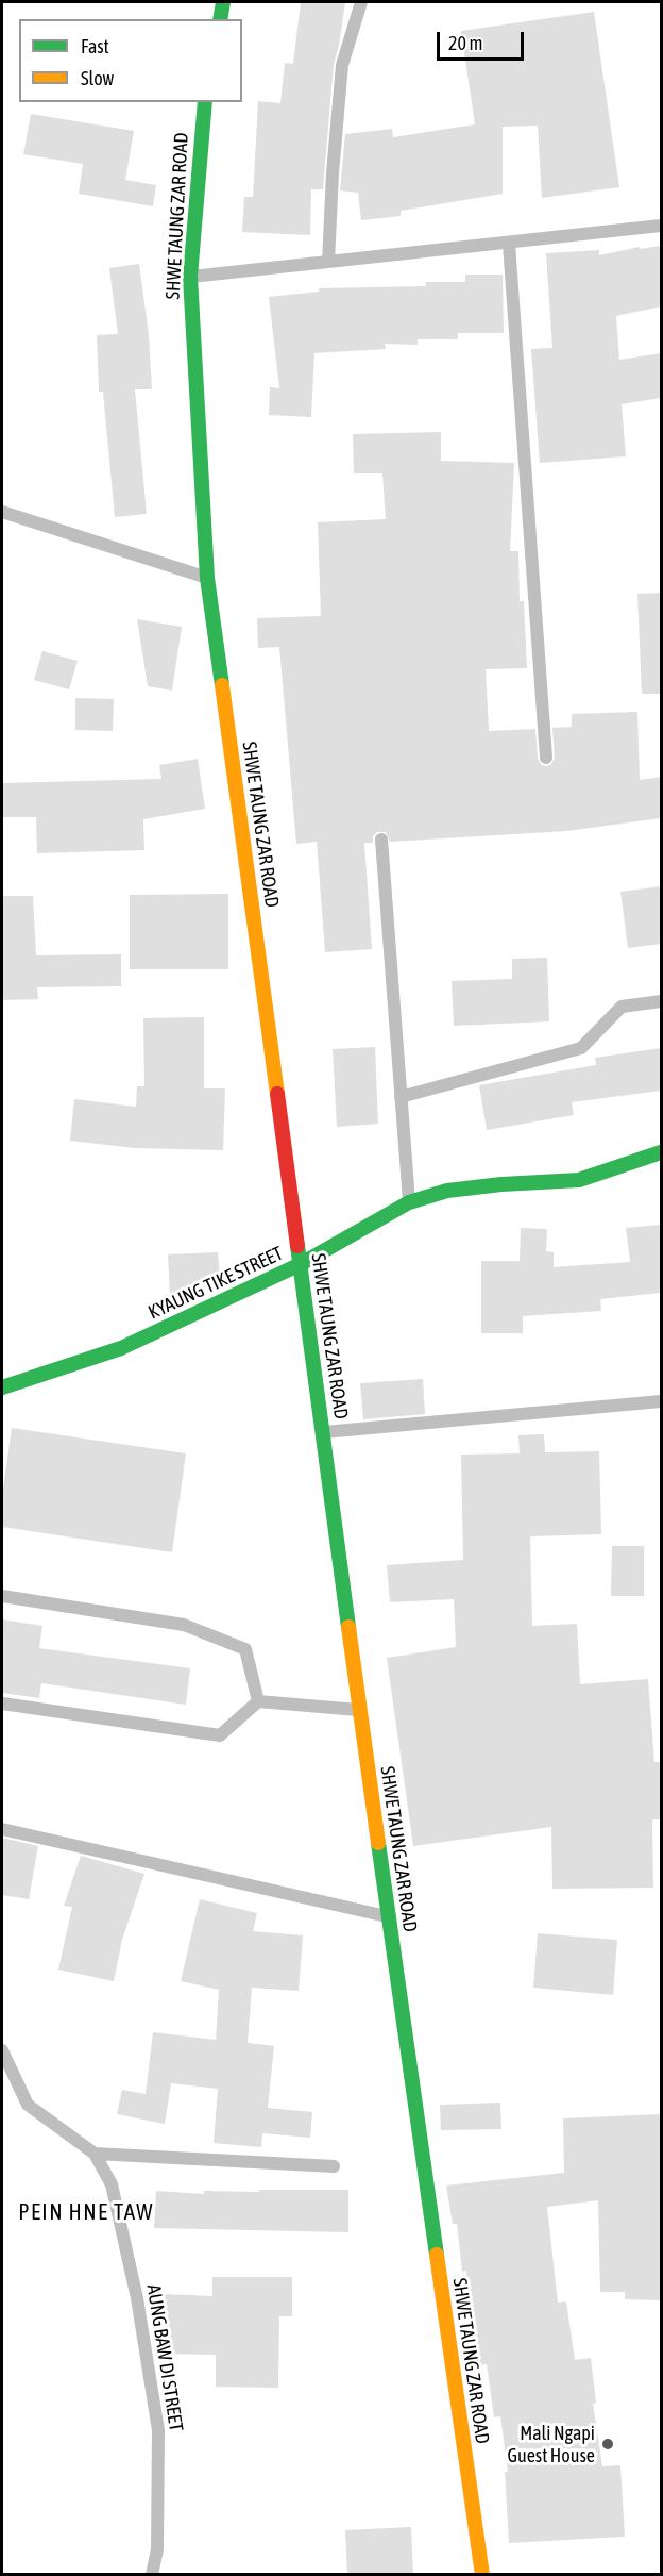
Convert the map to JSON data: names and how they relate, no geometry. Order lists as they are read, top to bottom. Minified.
{"streets":{"street":["SHWE TAUNG ZAR ROAD","KYAUNG TIKE STREET"],"lane":["AUNG BAW DI STREET"]},"crossings":[["SHWE TAUNG ZAR ROAD","KYAUNG TIKE STREET"]],"districts":["PEIN HNE TAW"],"places":["Mali Ngapi Guest House"],"legend":["Fast","Slow"],"scale_bar":"20 m"}
